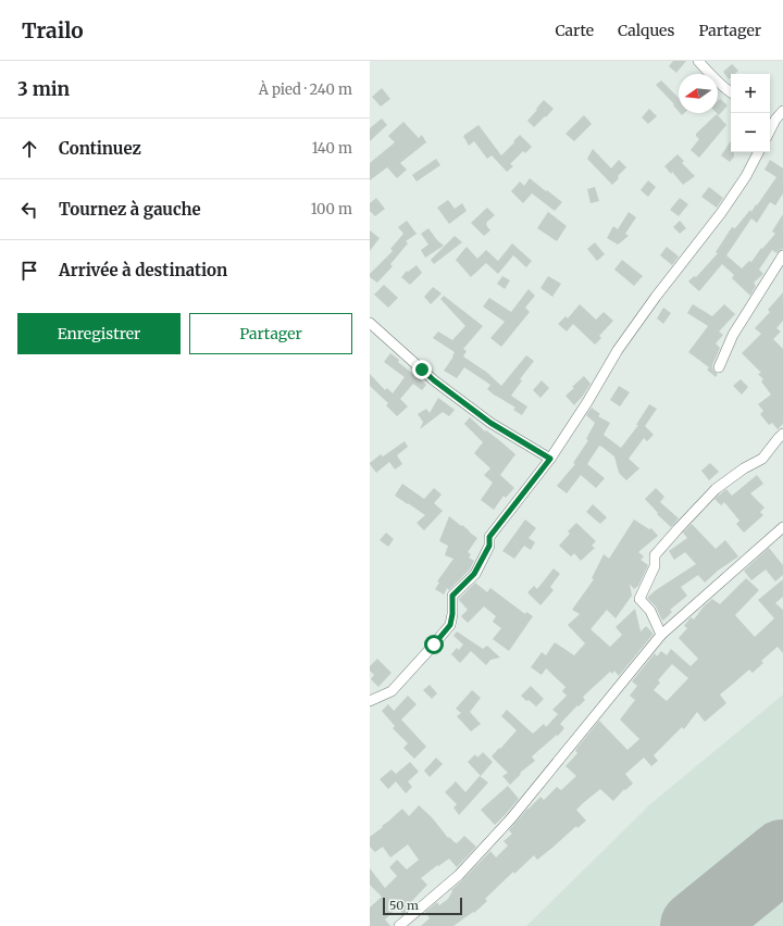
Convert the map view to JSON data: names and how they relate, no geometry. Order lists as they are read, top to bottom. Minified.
{"scale_bar":"50 m","north":"left","page":{"header":"Trailo","nav":["Carte","Calques","Partager"],"heading":["3 min","À pied · 240 m"],"map_buttons":["+","−"],"list":[["Continuez","140 m"],["Tournez à gauche","100 m"],"Arrivée à destination"],"buttons":["Enregistrer","Partager"],"scale":"50 m"}}
